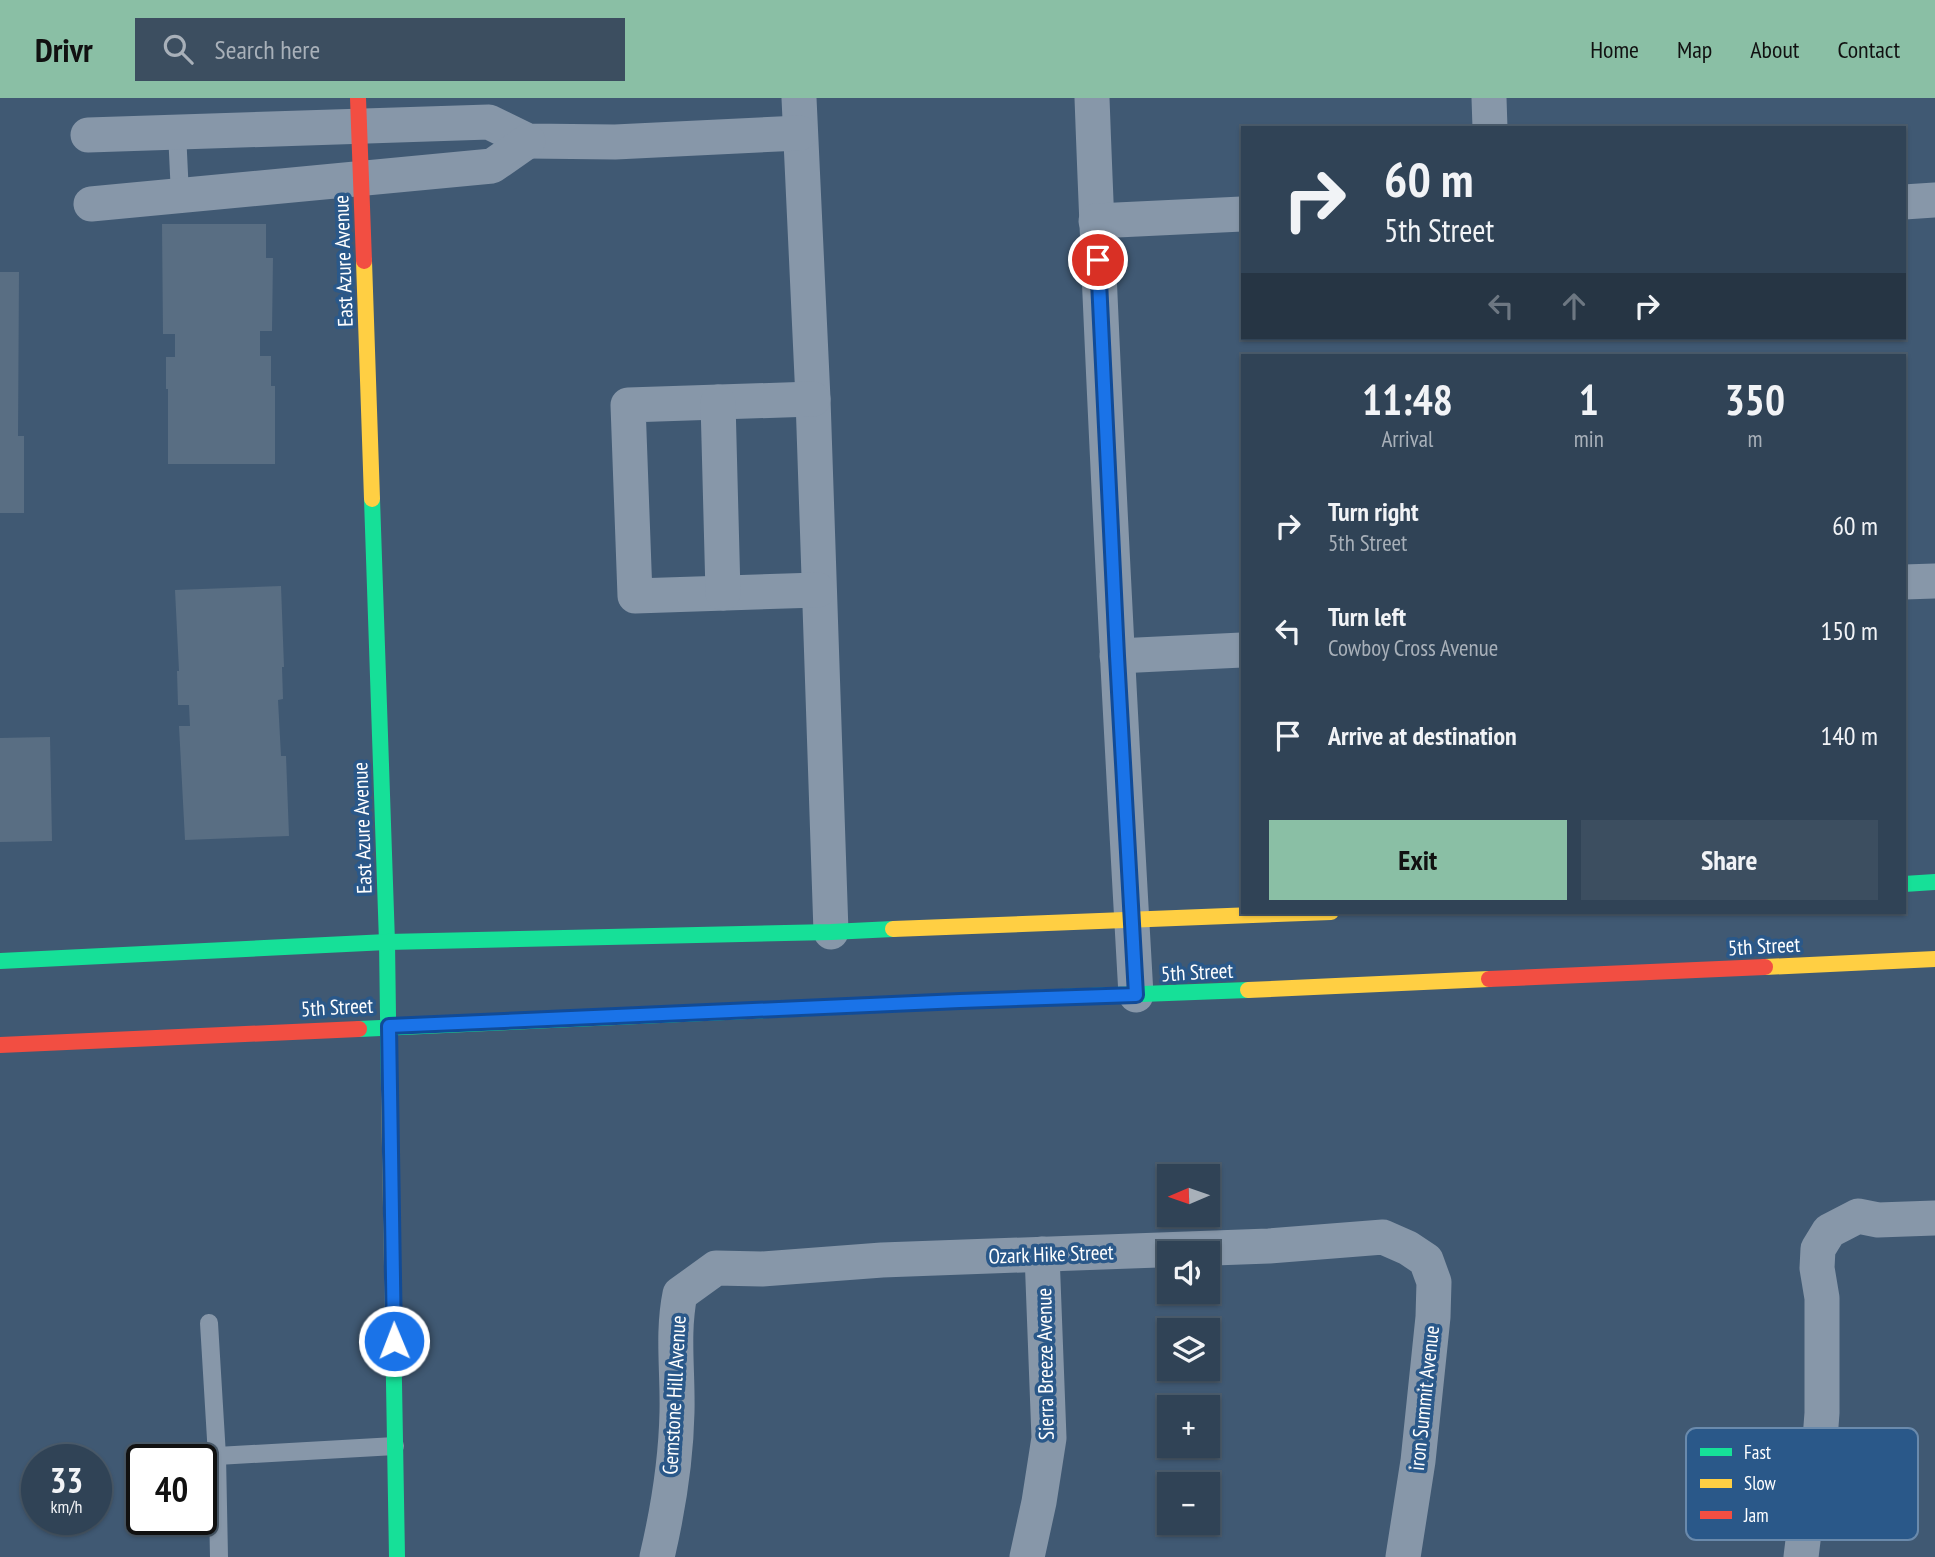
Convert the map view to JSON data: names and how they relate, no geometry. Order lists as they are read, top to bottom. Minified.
{"streets":{"main road":["East Azure Avenue","5th Street"],"street":["Ozark Hike Street","Sierra Breeze Avenue","Gemstone Hill Avenue","iron Summit Avenue"]},"crossings":[["East Azure Avenue","5th Street"],["Ozark Hike Street","Sierra Breeze Avenue"],["Ozark Hike Street","Gemstone Hill Avenue"],["Ozark Hike Street","iron Summit Avenue"]],"legend":["Fast","Slow","Jam"],"north":"left","page":{"header":"Drivr","search":"Search here","nav":["Home","Map","About","Contact"],"turn":["60 m","5th Street"],"eta":["11:48","Arrival","1","min","350","m"],"list":[{"name":"Turn right","note":"5th Street","value":"60 m"},{"name":"Turn left","note":"Cowboy Cross Avenue","value":"150 m"},{"name":"Arrive at destination","value":"140 m"}],"buttons":["Exit","Share"],"map_buttons":["+","−"],"speed":"33 km/h","limit":"40"}}
